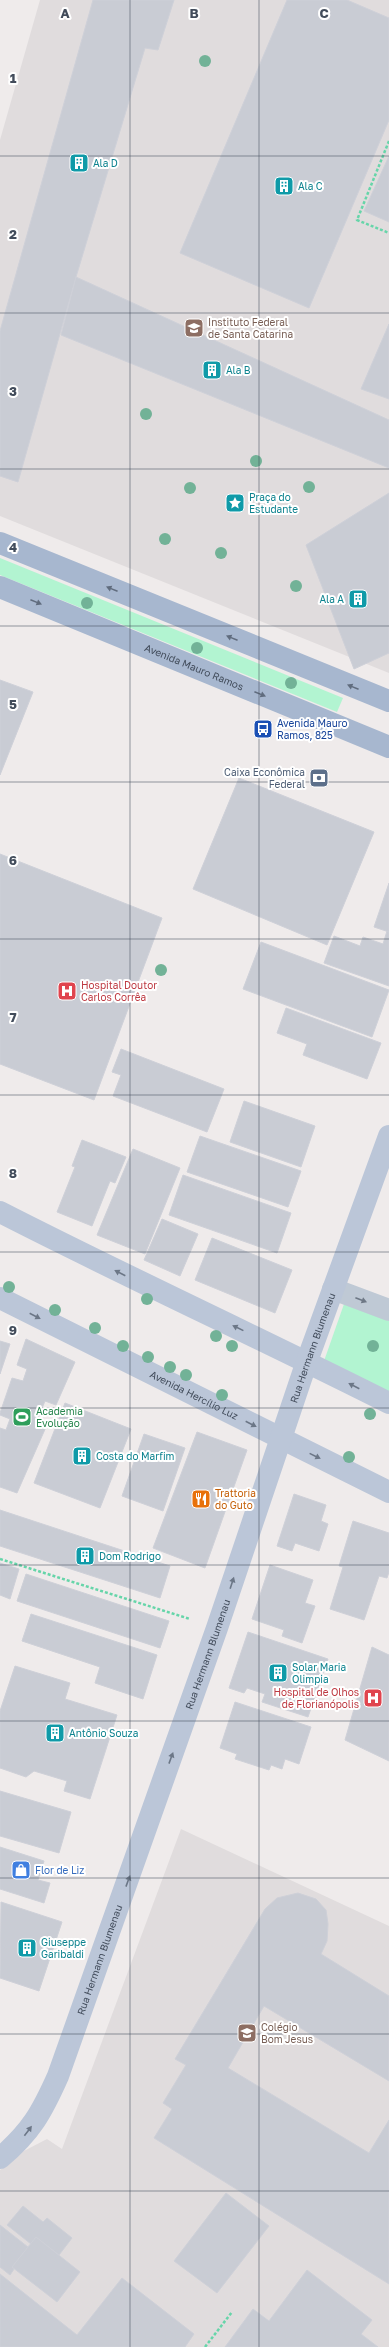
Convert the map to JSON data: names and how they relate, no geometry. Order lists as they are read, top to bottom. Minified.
{"streets":{"main road":["Avenida Mauro Ramos"],"street":["Rua Hermann Blumenau","Avenida Hercílio Luz"]},"crossings":[["Rua Hermann Blumenau","Avenida Hercílio Luz"]],"one_way":["Rua Hermann Blumenau"],"places":{"building":["Ala D","Ala C","Ala B","Ala A","Costa do Marfim","Dom Rodrigo","Solar Maria Olimpia","Antônio Souza","Giuseppe Garibaldi"],"school or university":["Instituto Federal de Santa Catarina","Colégio Bom Jesus"],"place":["Praça do Estudante"],"bus stop":["Avenida Mauro Ramos, 825"],"bank":["Caixa Econômica Federal"],"hospital":["Hospital Doutor Carlos Corrêa","Hospital de Olhos de Florianópolis"],"sports":["Academia Evolução"],"restaurant":["Trattoria do Guto"],"shop":["Flor de Liz"]},"grid":{"columns":["A","B","C"],"rows":["1","2","3","4","5","6","7","8","9"]}}
